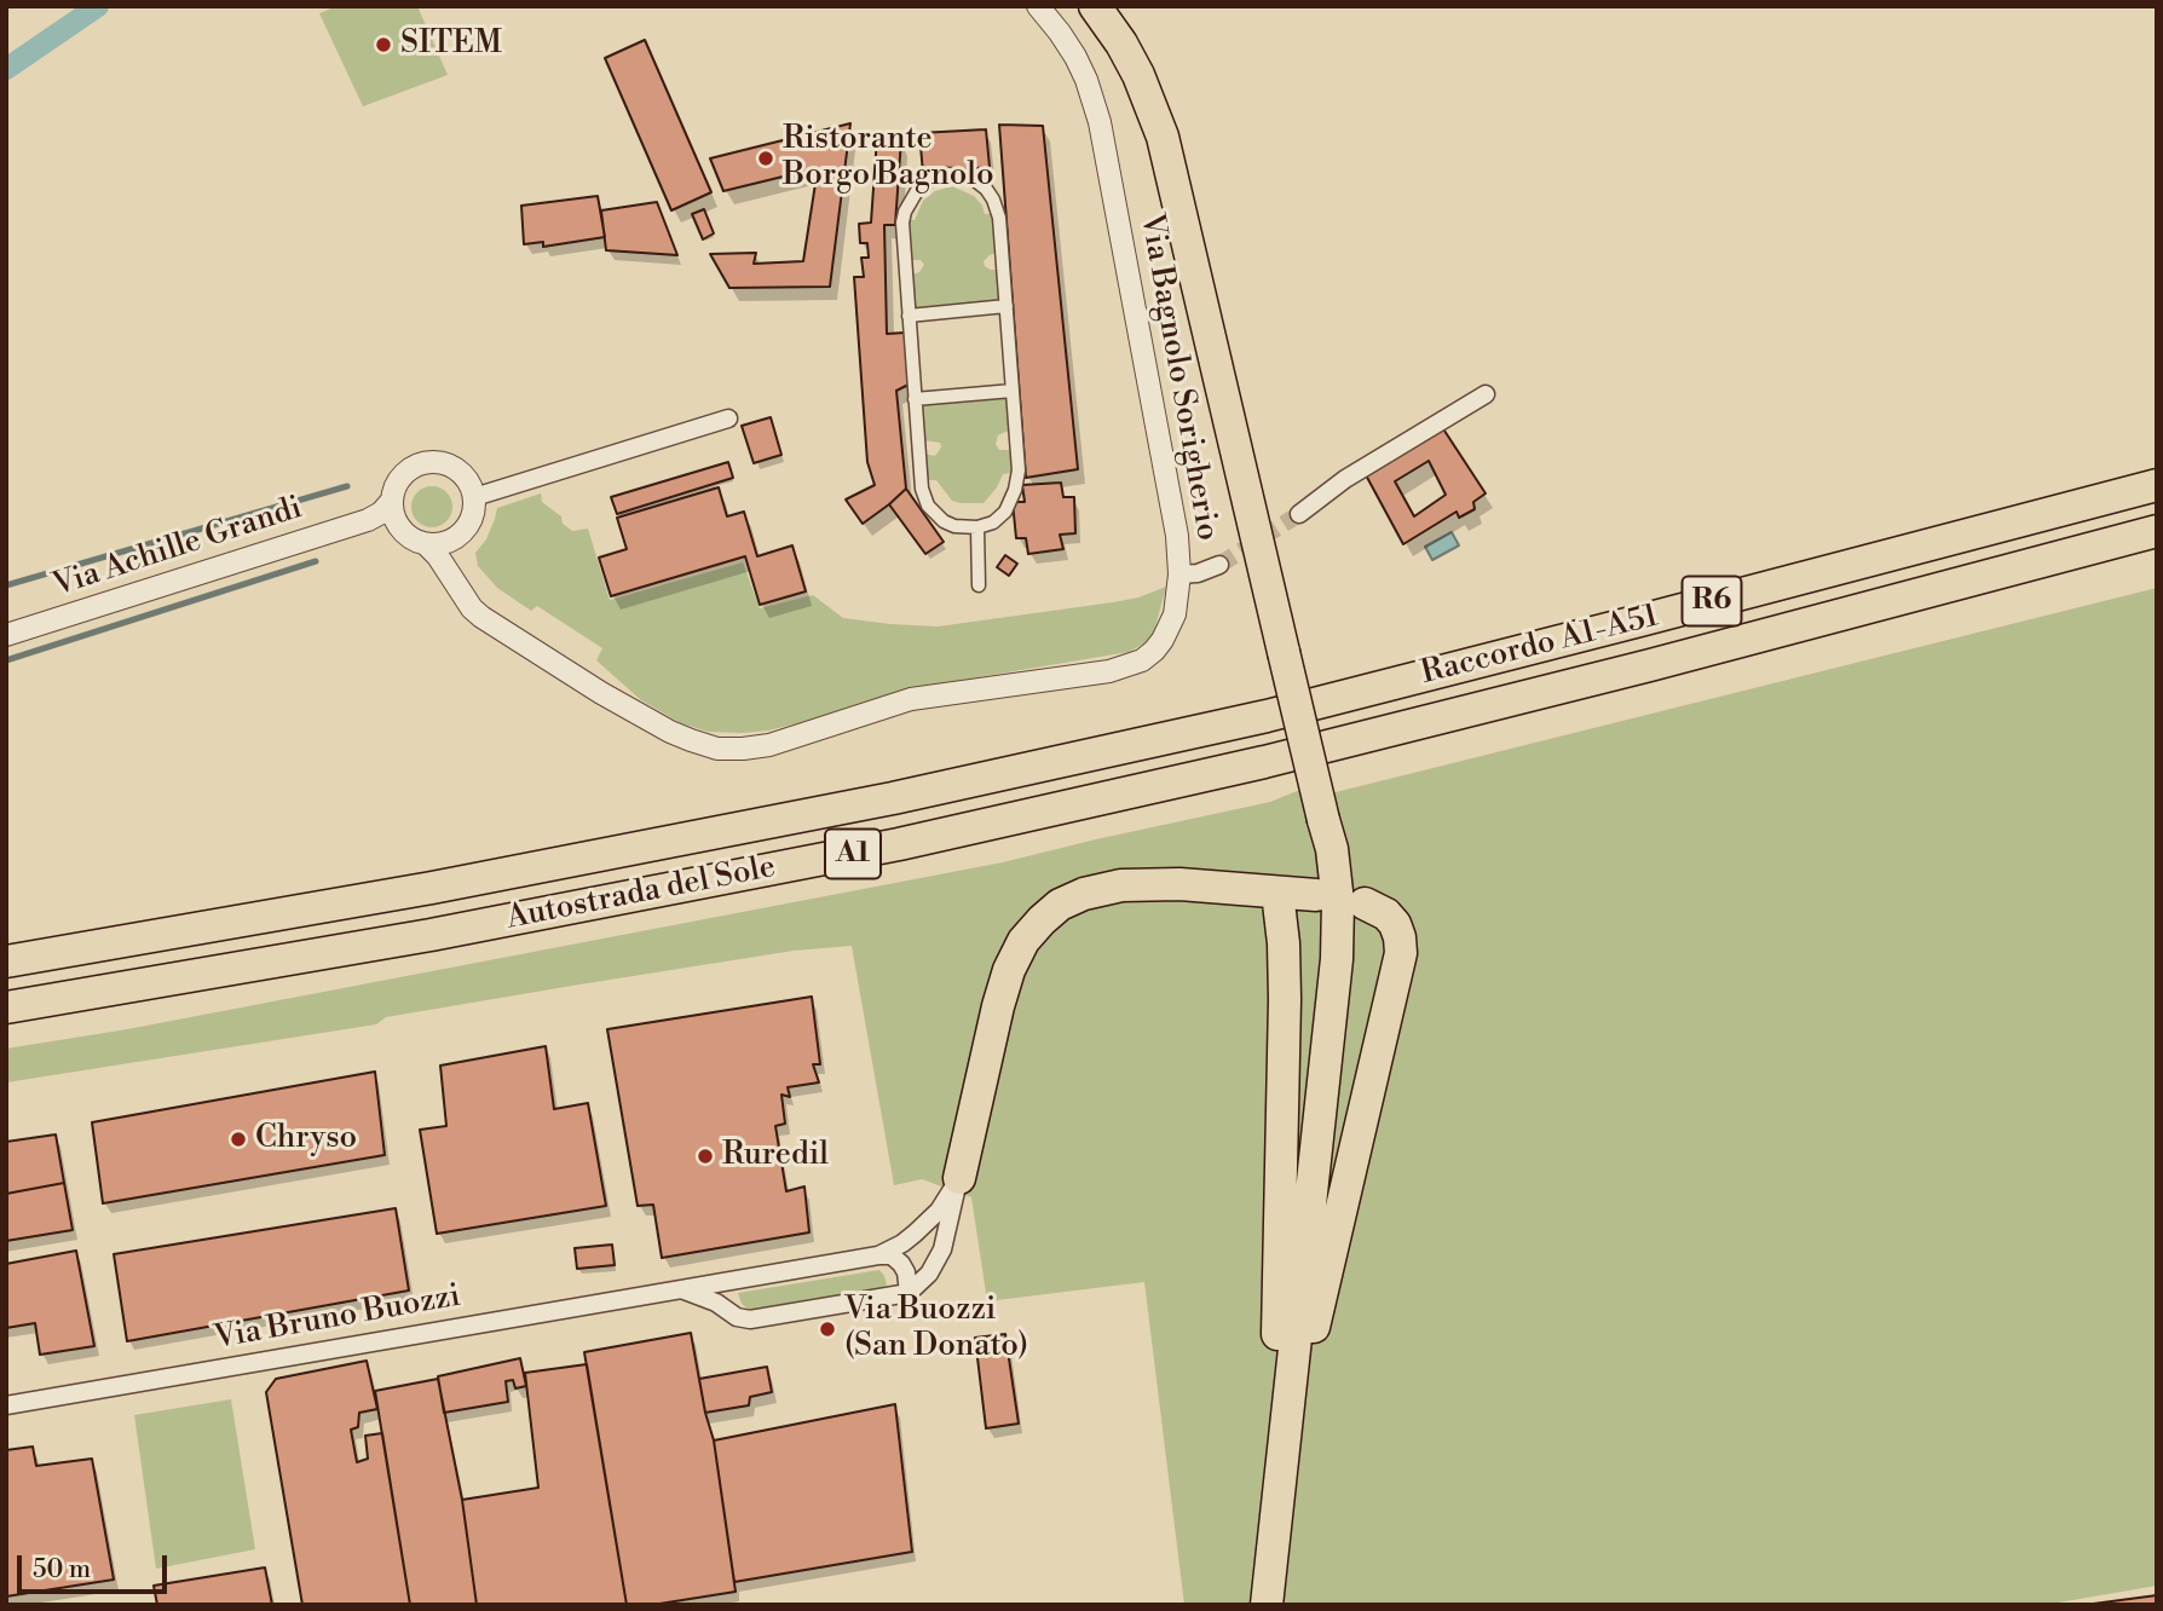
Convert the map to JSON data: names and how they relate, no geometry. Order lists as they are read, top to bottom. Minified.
{"streets":{"highway":["R6","Raccordo A1-A51","A1","Autostrada del Sole"],"street":["Via Bagnolo Sorigherio","Via Achille Grandi","Via Bruno Buozzi"]},"crossings":[["Via Bagnolo Sorigherio","Via Achille Grandi"],["Raccordo A1-A51","Autostrada del Sole"]],"places":["SITEM","Ristorante Borgo Bagnolo","Chryso","Ruredil","Via Buozzi (San Donato)"],"scale_bar":"50 m"}
